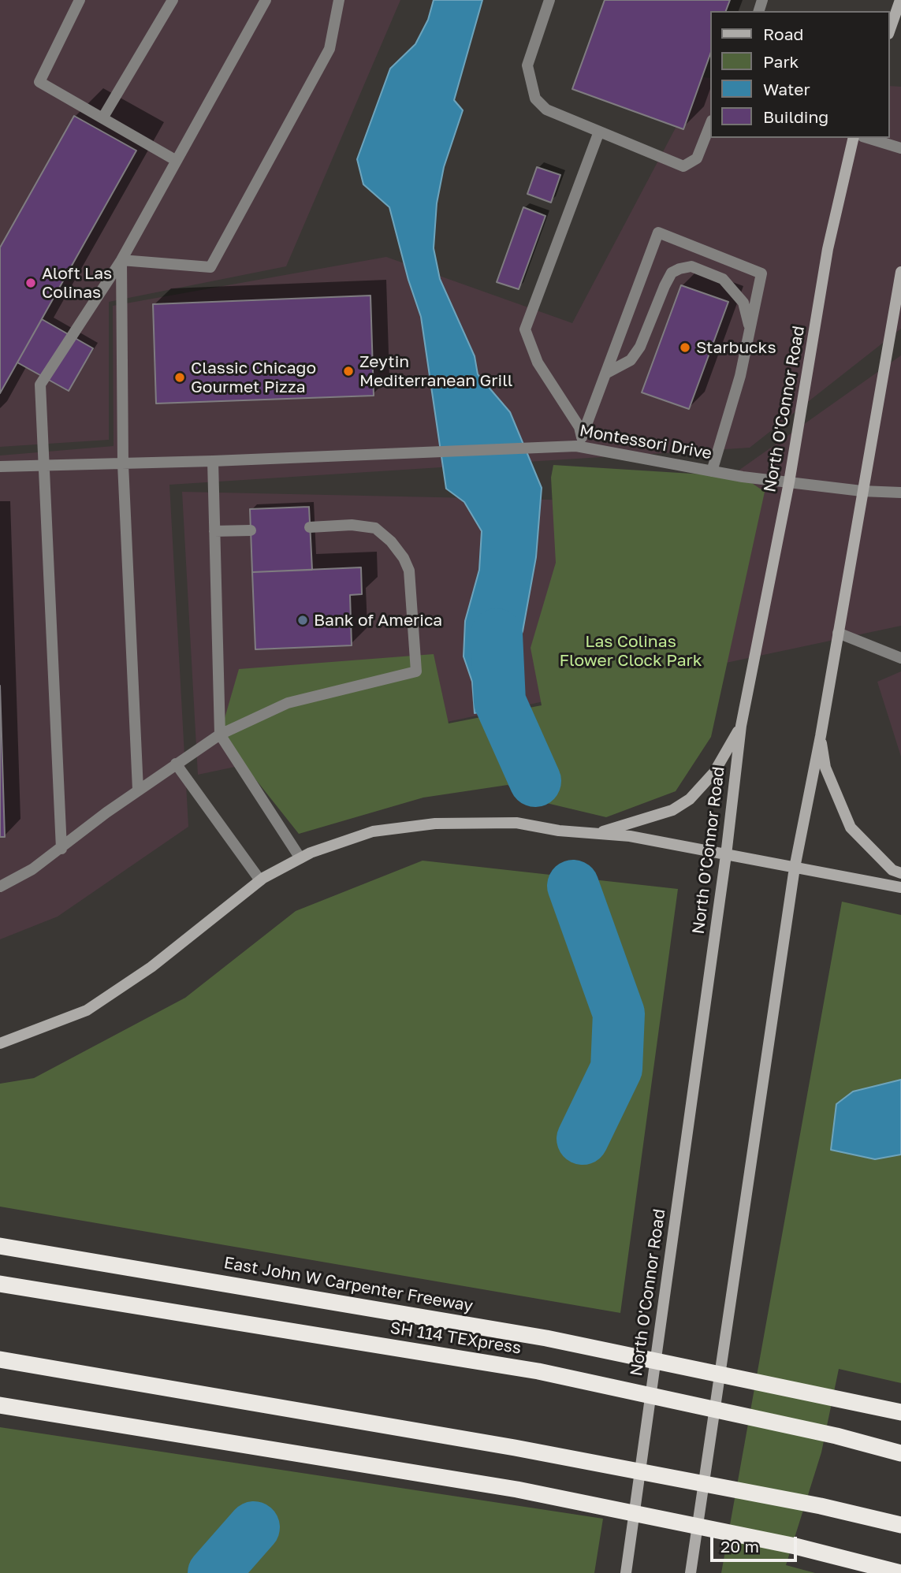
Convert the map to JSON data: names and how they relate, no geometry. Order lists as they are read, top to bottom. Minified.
{"streets":{"highway":["East John W Carpenter Freeway","SH 114 TEXpress"],"main road":["North O'Connor Road"],"lane":["Montessori Drive"]},"crossings":[["North O'Connor Road","Montessori Drive"]],"parks":["Las Colinas Flower Clock Park"],"places":["Aloft Las Colinas","Starbucks","Zeytin Mediterranean Grill","Classic Chicago Gourmet Pizza","Bank of America"],"legend":["Road","Park","Water","Building"],"scale_bar":"20 m"}
